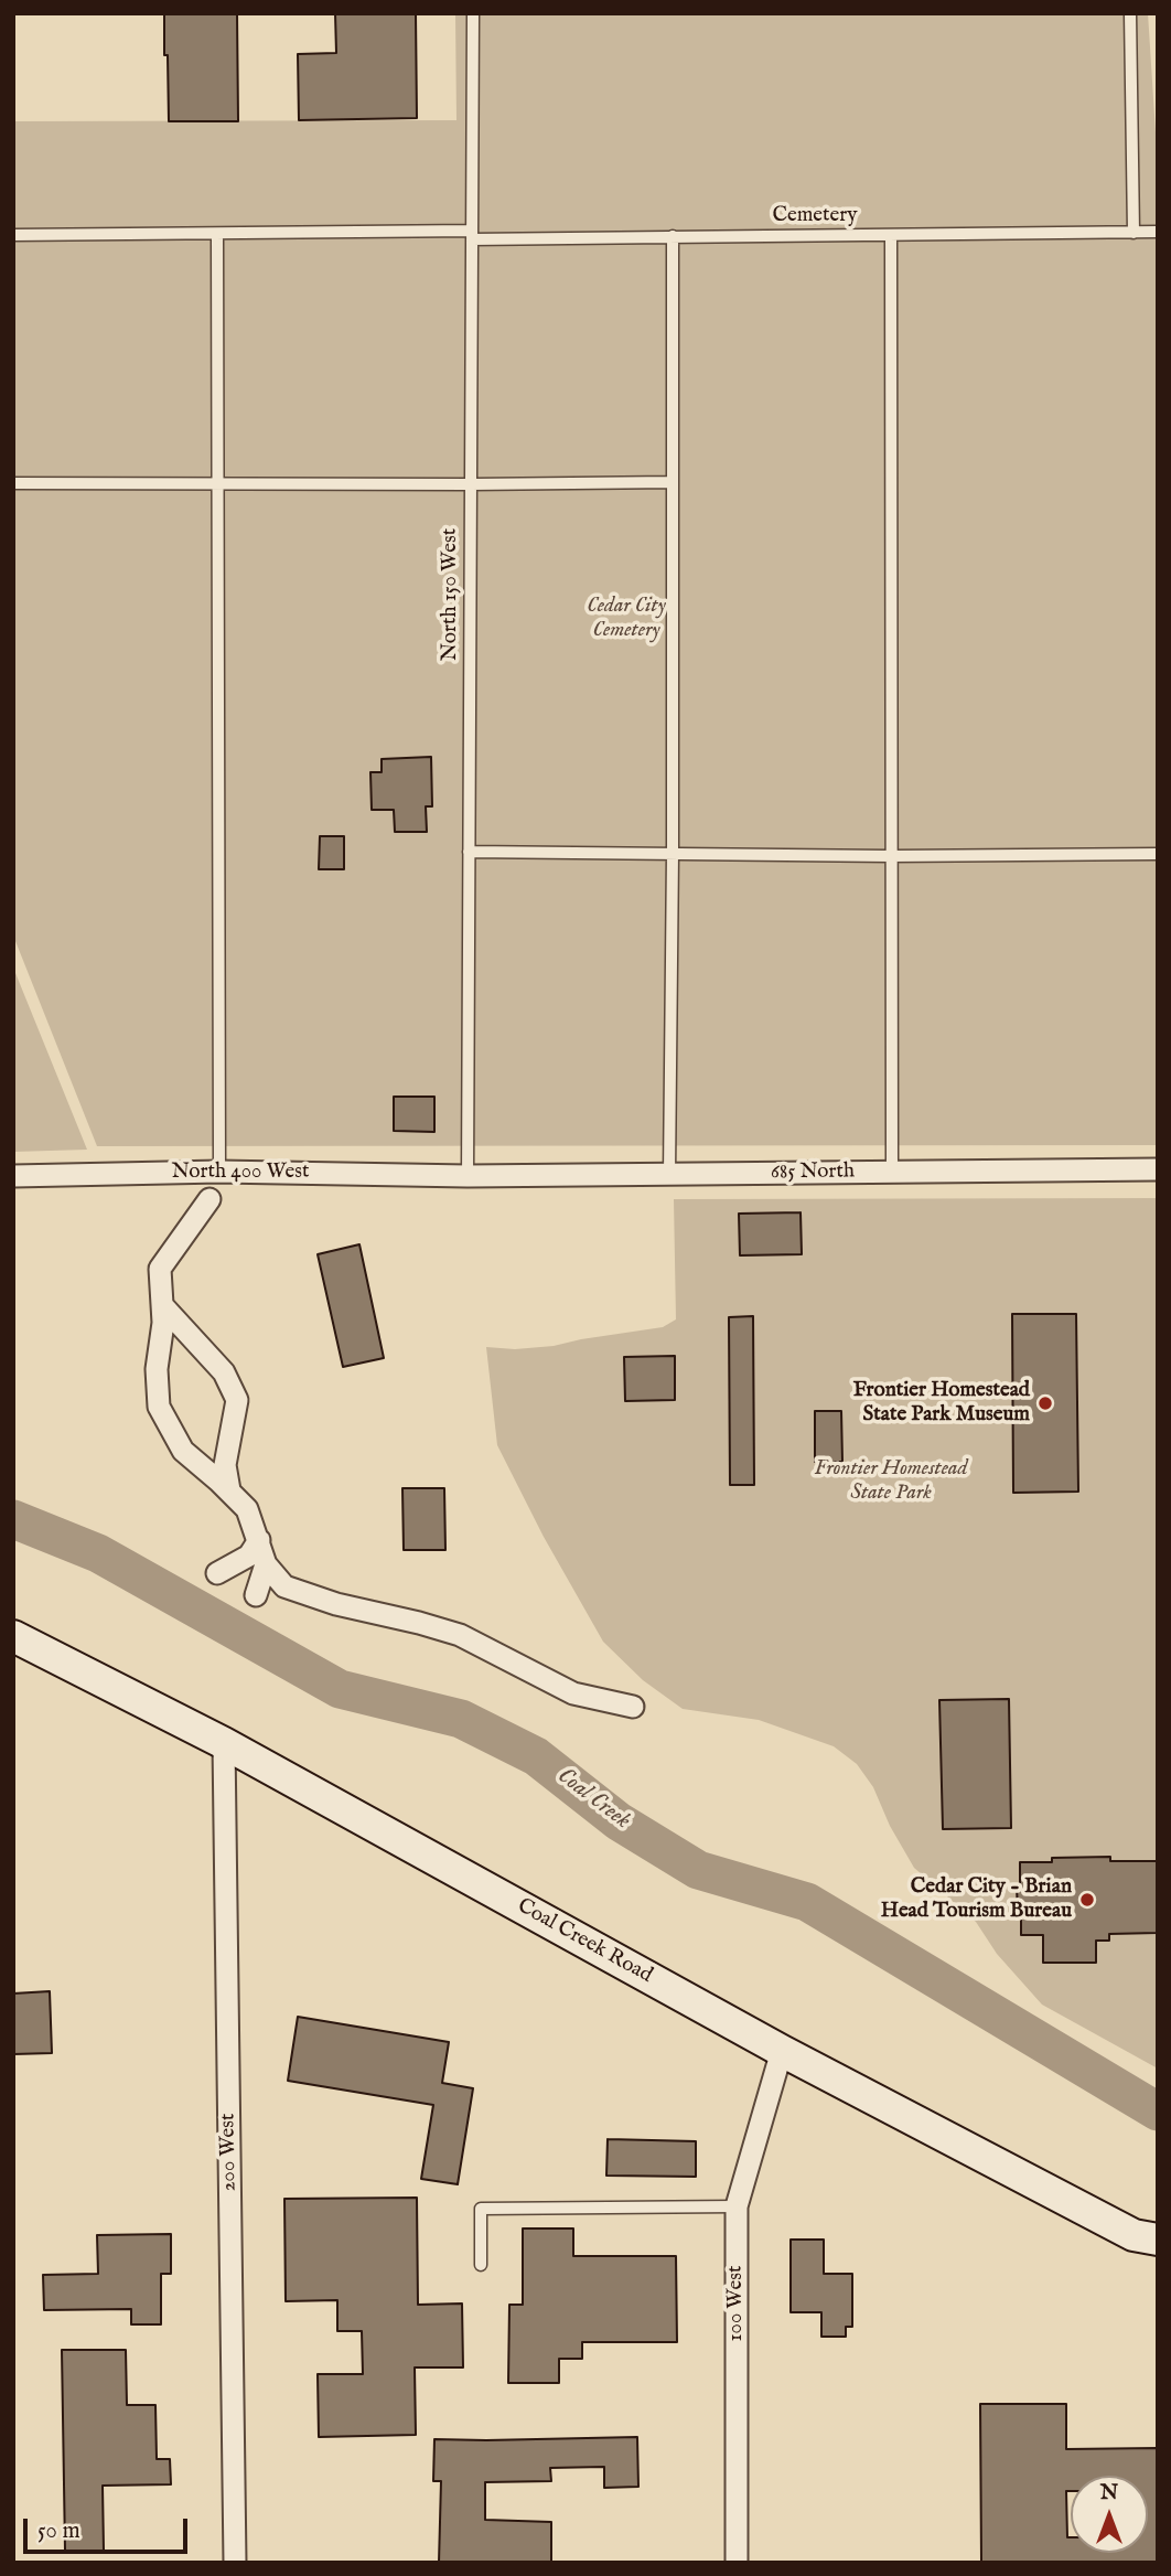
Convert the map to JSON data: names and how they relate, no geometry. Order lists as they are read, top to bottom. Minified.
{"streets":{"main road":["Coal Creek Road"],"street":["North 400 West","685 North","200 West","100 West"],"lane":["Cemetery","North 150 West"]},"crossings":[["Cemetery","North 150 West"],["North 150 West","North 400 West"],["North 150 West","685 North"],["North 400 West","685 North"],["Coal Creek Road","200 West"],["Coal Creek Road","100 West"]],"water":["Coal Creek"],"parks":["Cedar City Cemetery","Frontier Homestead State Park"],"places":["Frontier Homestead State Park Museum","Cedar City - Brian Head Tourism Bureau"],"scale_bar":"50 m","north":"top"}
